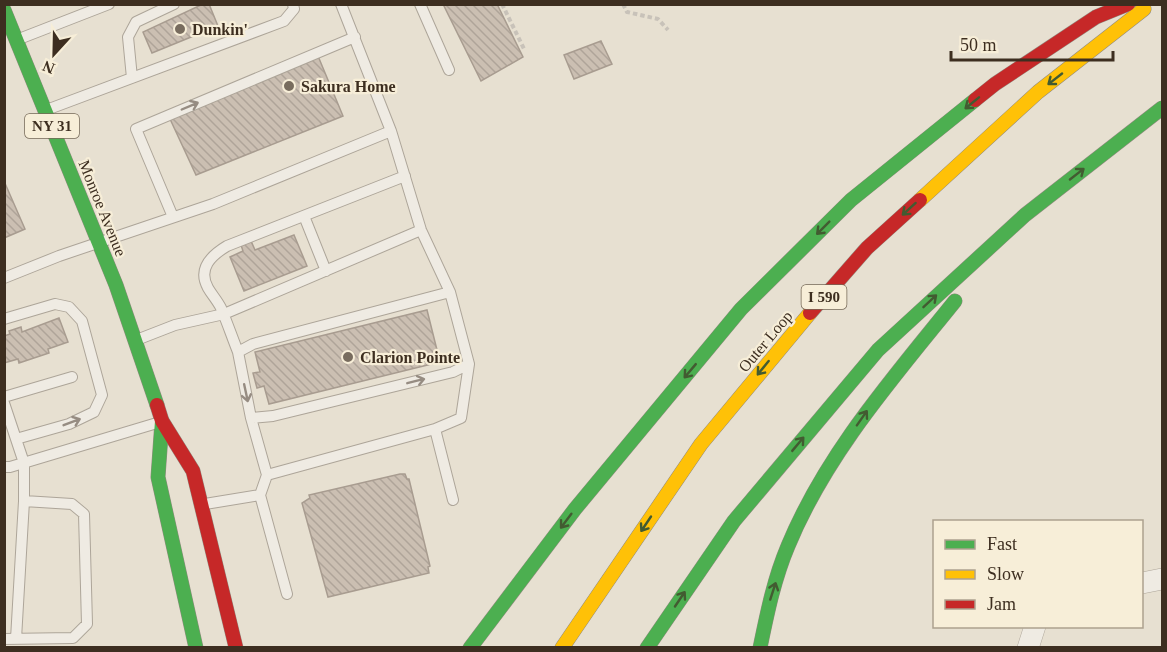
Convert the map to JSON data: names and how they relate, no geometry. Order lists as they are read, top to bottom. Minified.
{"streets":{"main road":["NY 31","Monroe Avenue","I 590","Outer Loop"]},"places":["Dunkin'","Sakura Home","Clarion Pointe"],"legend":["Fast","Slow","Jam"],"scale_bar":"50 m","north":"bottom"}
